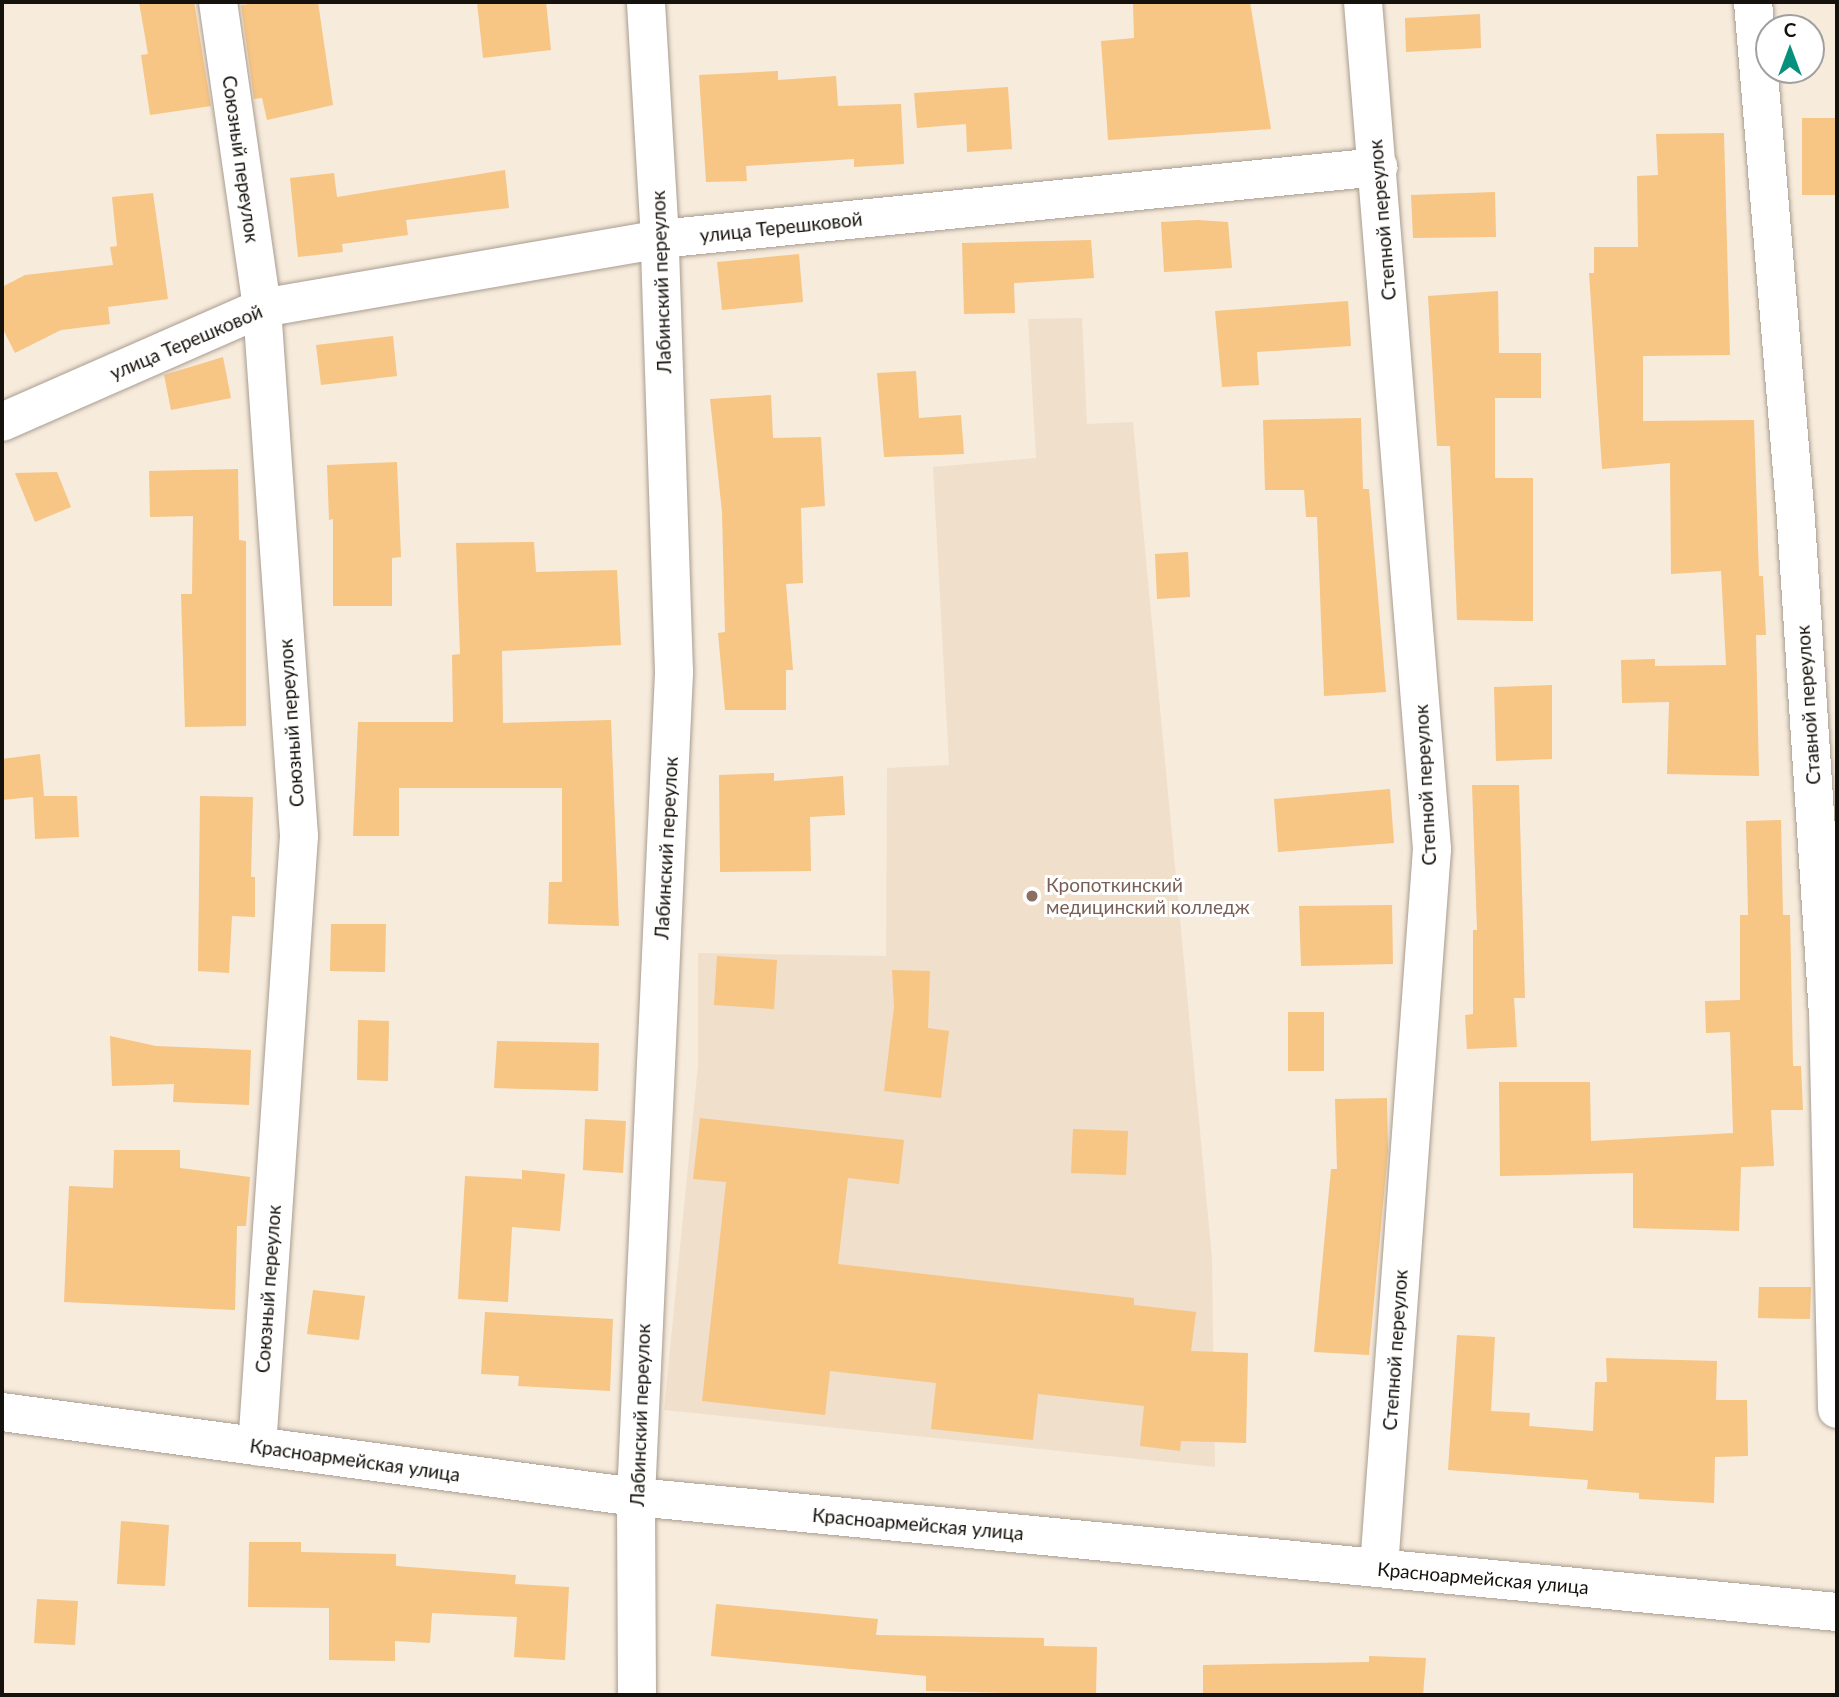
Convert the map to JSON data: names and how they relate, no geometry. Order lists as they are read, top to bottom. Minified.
{"streets":{"street":["Союзный переулок","Степной переулок","улица Терешковой","Лабинский переулок","Ставной переулок","Красноармейская улица"]},"crossings":[["Союзный переулок","улица Терешковой"],["Союзный переулок","Красноармейская улица"],["Степной переулок","улица Терешковой"],["Степной переулок","Красноармейская улица"],["улица Терешковой","Лабинский переулок"],["Лабинский переулок","Красноармейская улица"]],"places":["Кропоткинский медицинский колледж"],"north":"top"}
